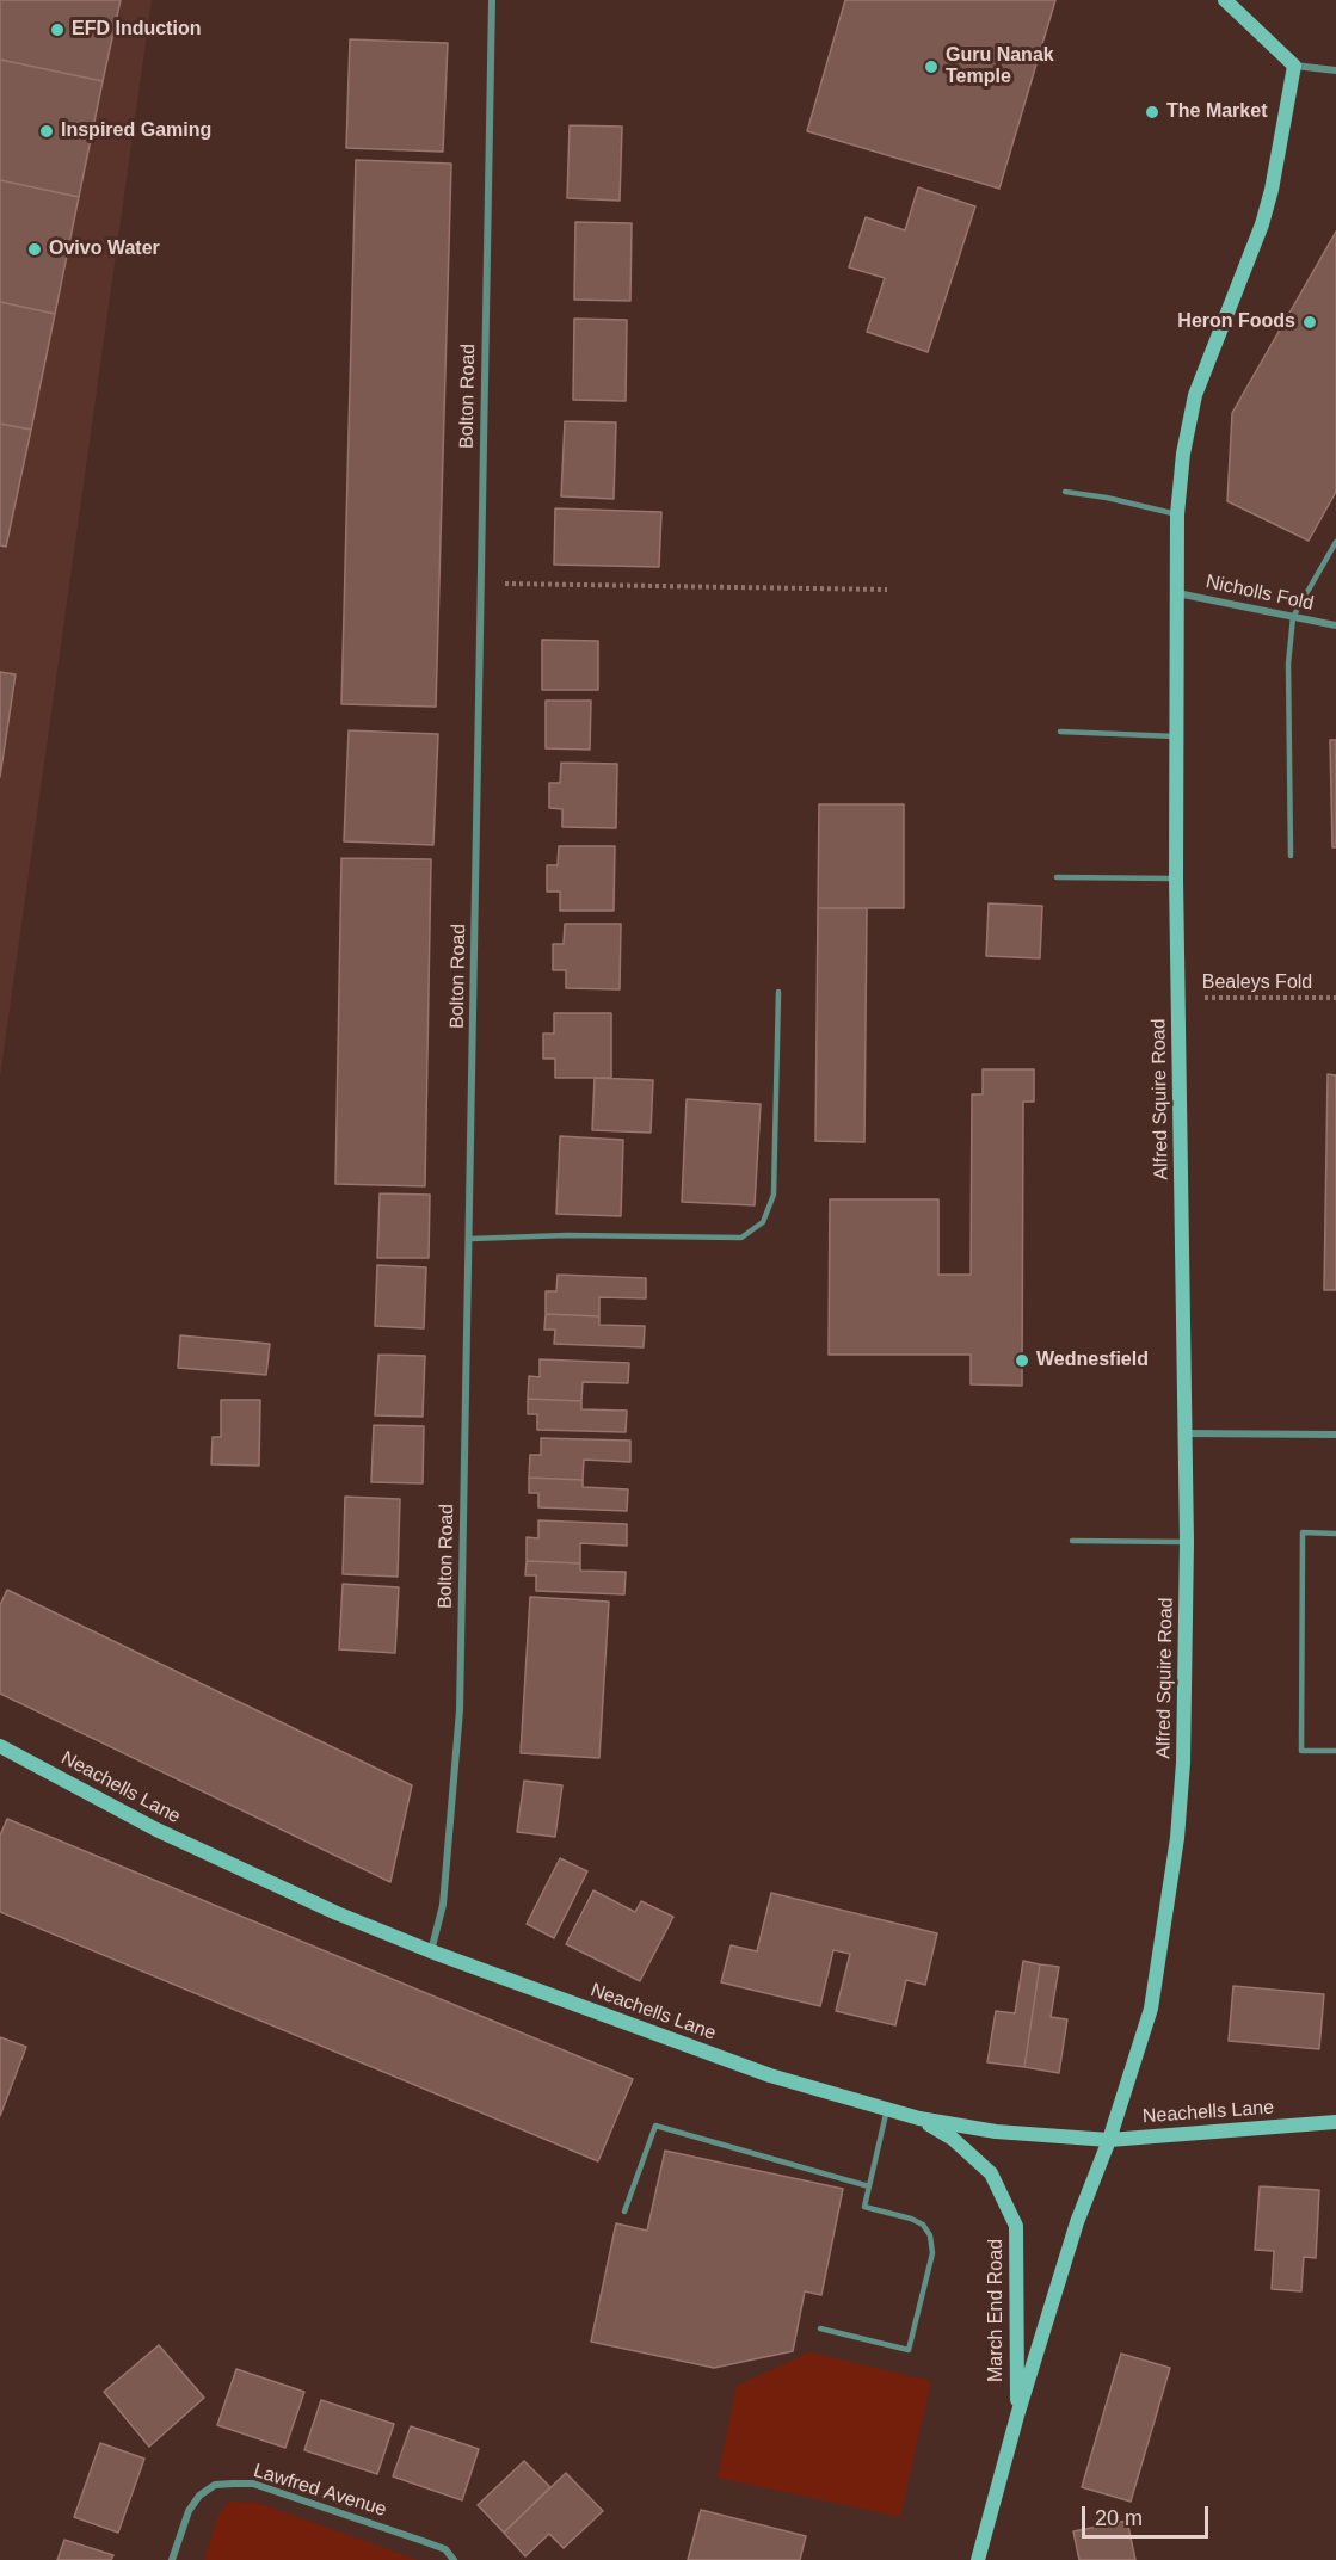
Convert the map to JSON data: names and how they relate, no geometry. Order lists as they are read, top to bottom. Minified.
{"streets":{"street":["Bolton Road","Nicholls Fold","Alfred Squire Road","Neachells Lane","March End Road","Lawfred Avenue"],"path":["Bealeys Fold"]},"crossings":[["Bolton Road","Neachells Lane"],["Nicholls Fold","Alfred Squire Road"],["Bealeys Fold","Alfred Squire Road"],["Alfred Squire Road","Neachells Lane"],["Alfred Squire Road","March End Road"],["Neachells Lane","March End Road"]],"places":["EFD Induction","Guru Nanak Temple","The Market","Inspired Gaming","Ovivo Water","Heron Foods","Wednesfield"],"scale_bar":"20 m"}
